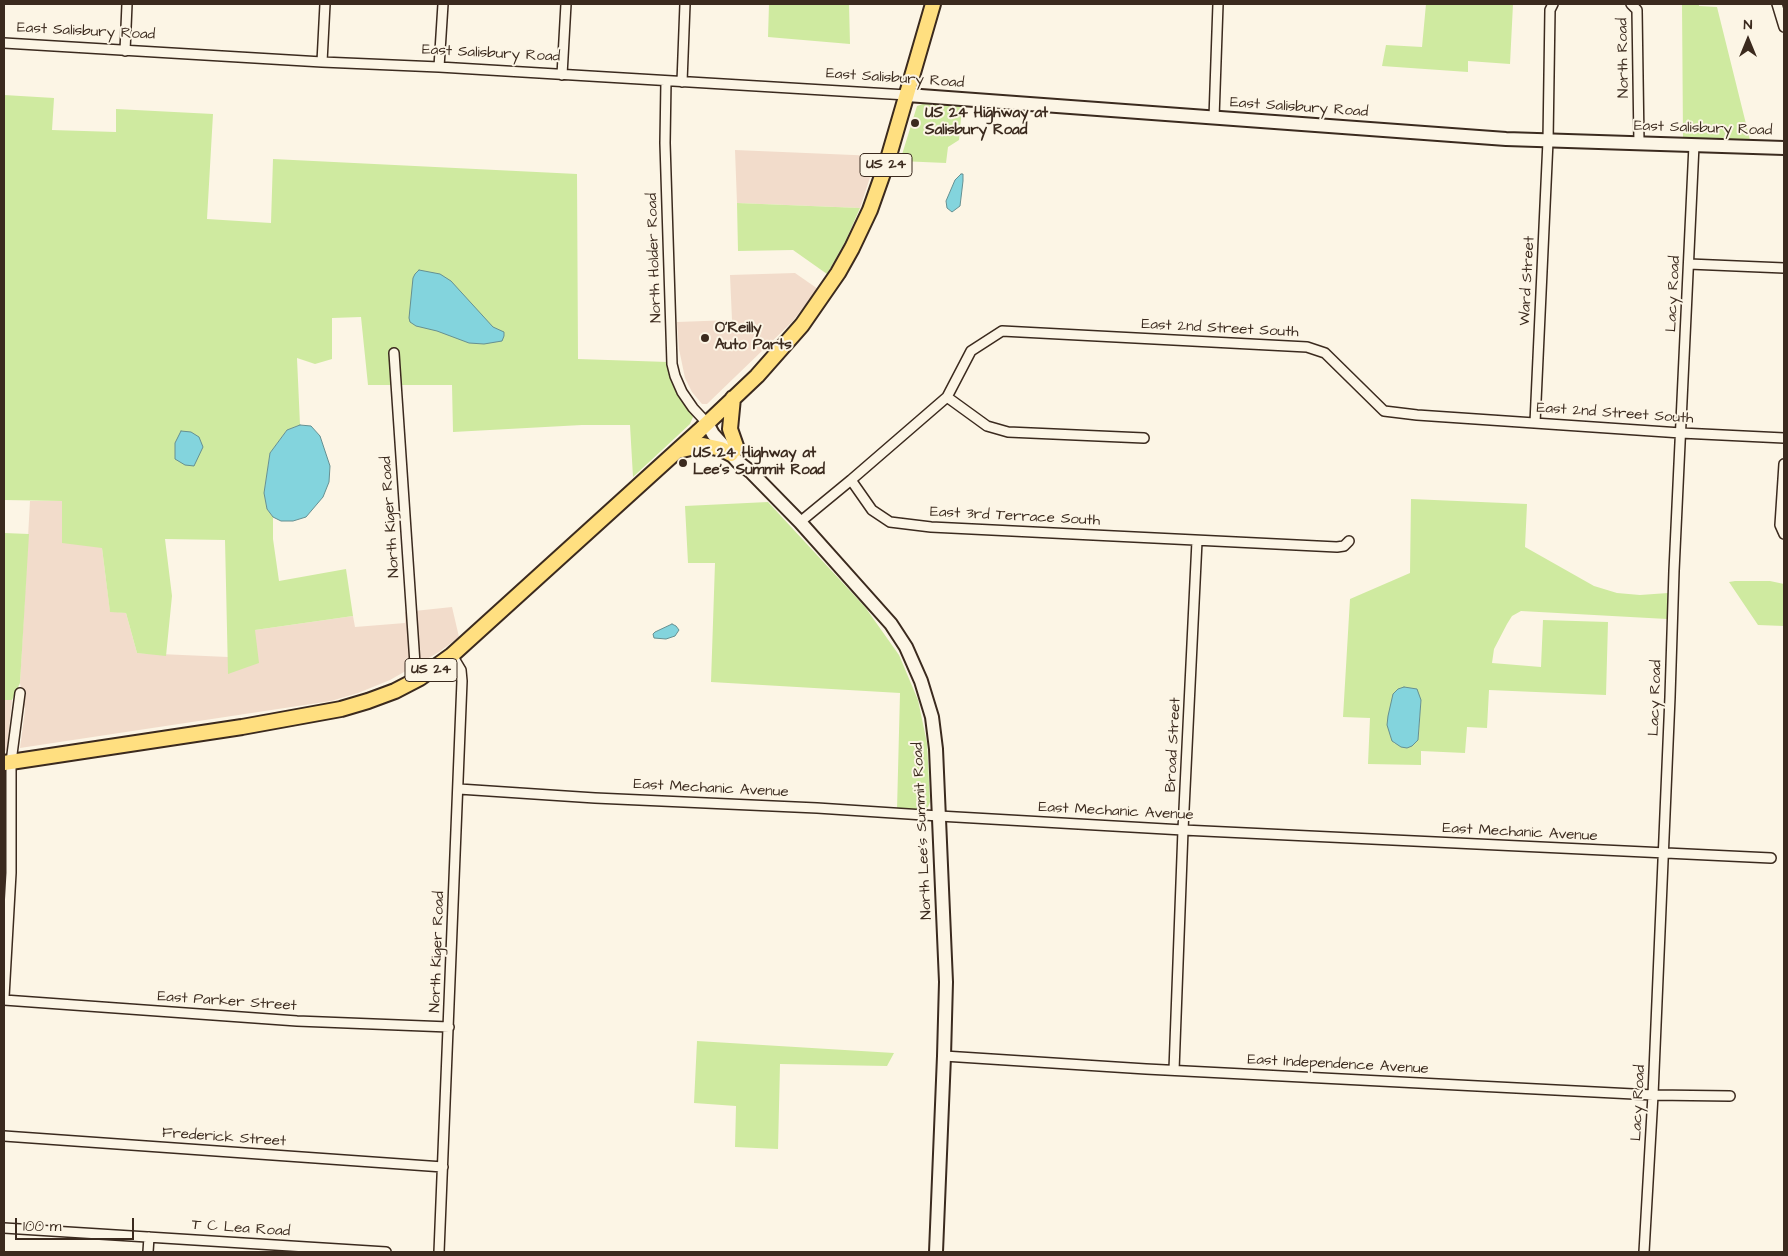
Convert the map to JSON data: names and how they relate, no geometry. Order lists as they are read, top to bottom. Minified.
{"streets":{"main road":["East Salisbury Road","US 24","North Lee's Summit Road"],"street":["North Road","North Holder Road","Ward Street","Lacy Road","East 2nd Street South","North Kiger Road","East 3rd Terrace South","Broad Street","East Mechanic Avenue","East Parker Street","East Independence Avenue","Frederick Street","T C Lea Road"]},"crossings":[["East Salisbury Road","North Road"],["East Salisbury Road","US 24"],["East Salisbury Road","North Holder Road"],["East Salisbury Road","Ward Street"],["East Salisbury Road","Lacy Road"],["US 24","North Holder Road"],["US 24","North Kiger Road"],["US 24","North Lee's Summit Road"],["North Holder Road","North Lee's Summit Road"],["Ward Street","East 2nd Street South"],["Lacy Road","East 2nd Street South"],["Lacy Road","East Mechanic Avenue"],["Lacy Road","East Independence Avenue"],["East 2nd Street South","East 3rd Terrace South"],["East 2nd Street South","North Lee's Summit Road"],["North Kiger Road","East Mechanic Avenue"],["North Kiger Road","East Parker Street"],["North Kiger Road","Frederick Street"],["East 3rd Terrace South","Broad Street"],["Broad Street","East Mechanic Avenue"],["Broad Street","East Independence Avenue"],["East Mechanic Avenue","North Lee's Summit Road"],["North Lee's Summit Road","East Independence Avenue"]],"places":["US 24 Highway at Salisbury Road","O'Reilly Auto Parts","US 24 Highway at Lee's Summit Road"],"scale_bar":"100 m","north":"top"}
